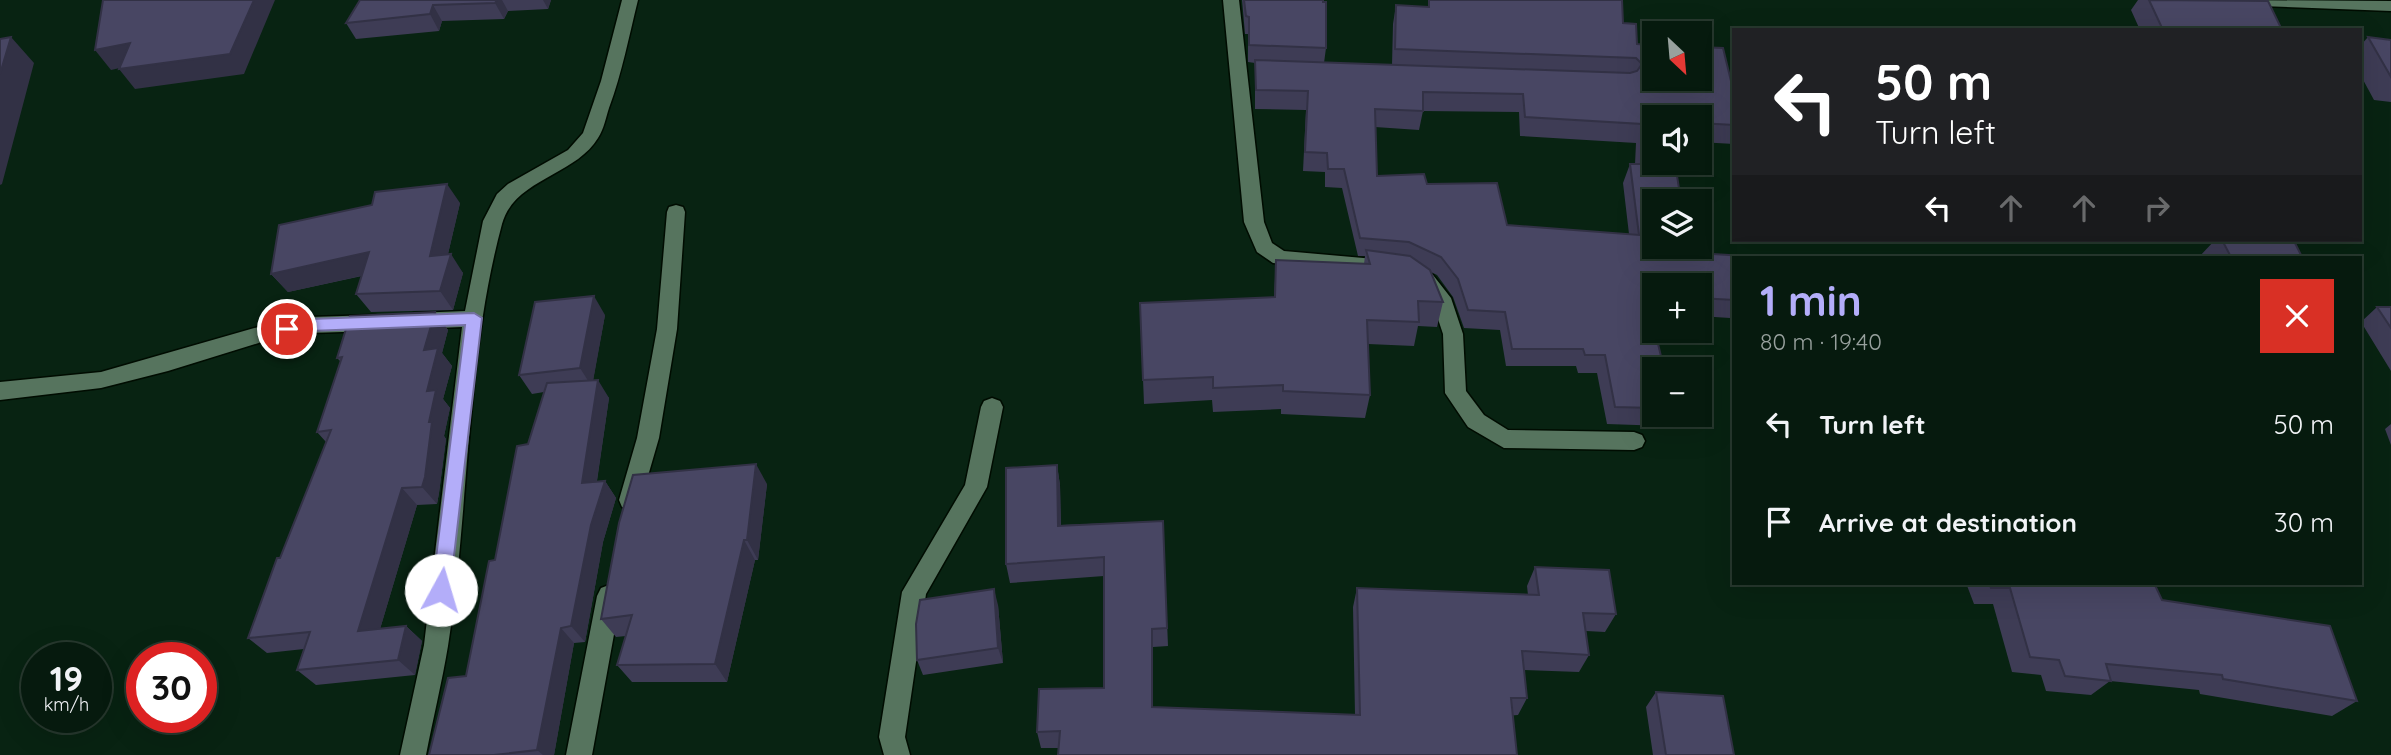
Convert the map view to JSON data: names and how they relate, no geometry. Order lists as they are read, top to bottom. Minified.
{"north":"bottom right","page":{"map_buttons":["+","−"],"turn":["50 m","Turn left"],"heading":["1 min","80 m · 19:40"],"list":[{"name":"Turn left","value":"50 m"},{"name":"Arrive at destination","value":"30 m"}],"speed":"19 km/h","limit":"30"}}
